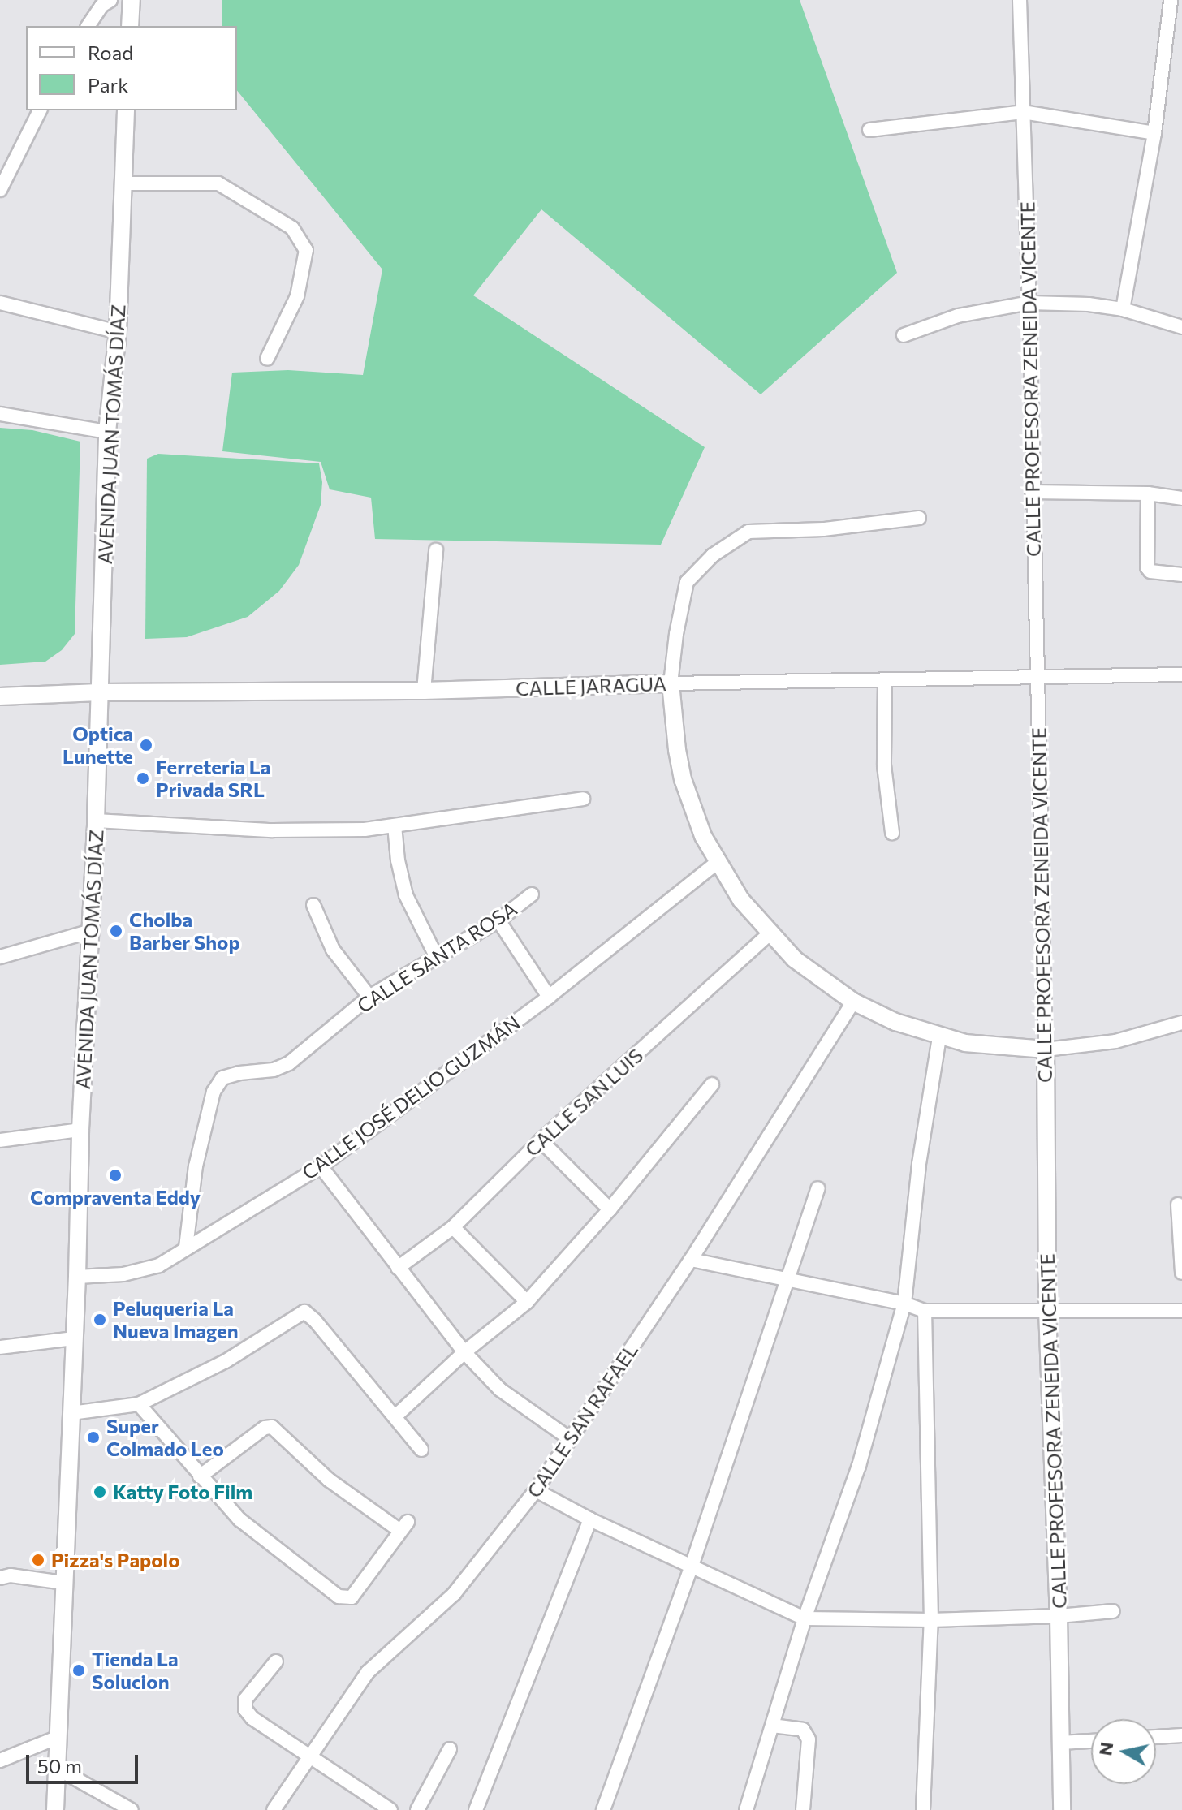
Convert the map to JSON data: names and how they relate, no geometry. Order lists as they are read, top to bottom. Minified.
{"streets":{"street":["CALLE PROFESORA ZENEIDA VICENTE","AVENIDA JUAN TOMÁS DÍAZ","CALLE JARAGUA","CALLE SANTA ROSA","CALLE JOSÉ DELIO GUZMÁN","CALLE SAN LUIS","CALLE SAN RAFAEL"]},"crossings":[["CALLE PROFESORA ZENEIDA VICENTE","CALLE JARAGUA"],["AVENIDA JUAN TOMÁS DÍAZ","CALLE JARAGUA"],["AVENIDA JUAN TOMÁS DÍAZ","CALLE JOSÉ DELIO GUZMÁN"],["CALLE SANTA ROSA","CALLE JOSÉ DELIO GUZMÁN"]],"places":["Optica Lunette","Ferreteria La Privada SRL","Cholba Barber Shop","Compraventa Eddy","Peluqueria La Nueva Imagen","Super Colmado Leo","Katty Foto Film","Pizza's Papolo","Tienda La Solucion"],"legend":["Road","Park"],"scale_bar":"50 m","north":"left"}
